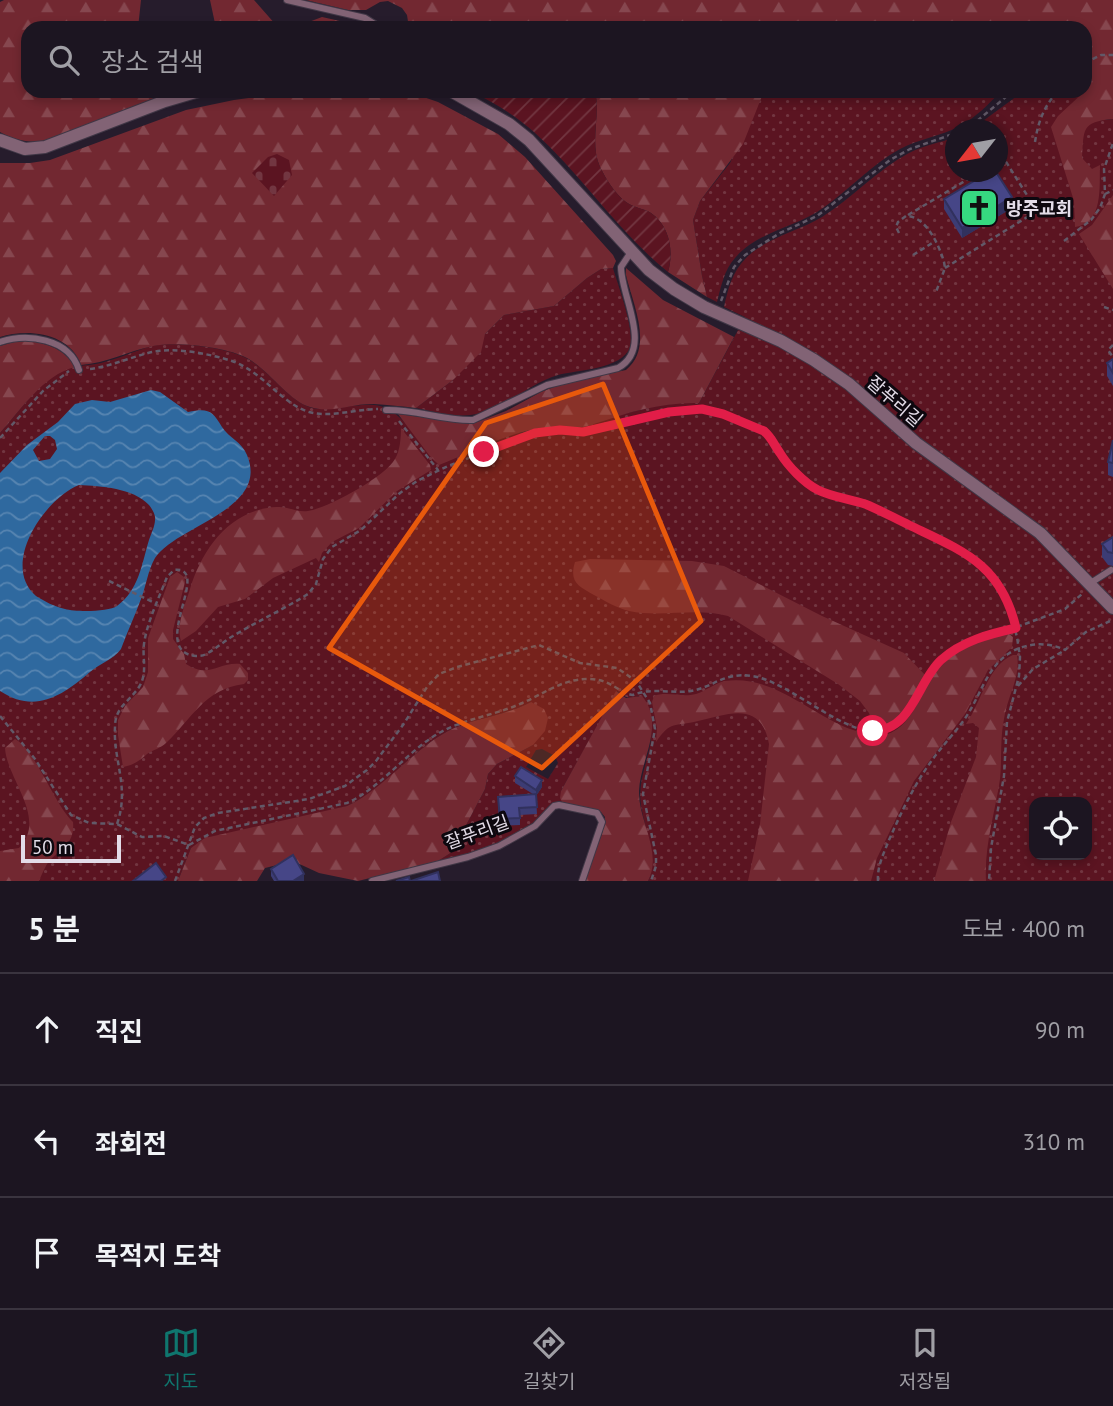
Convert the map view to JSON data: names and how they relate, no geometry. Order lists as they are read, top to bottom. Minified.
{"streets":{"street":["잘푸리길"]},"places":{"church":["방주교회"]},"scale_bar":"50 m","north":"bottom left","page":{"search":"장소 검색","scale":"50 m","heading":["5 분","도보 · 400 m"],"list":[["직진","90 m"],["좌회전","310 m"],"목적지 도착"],"nav":["지도","길찾기","저장됨"]}}
